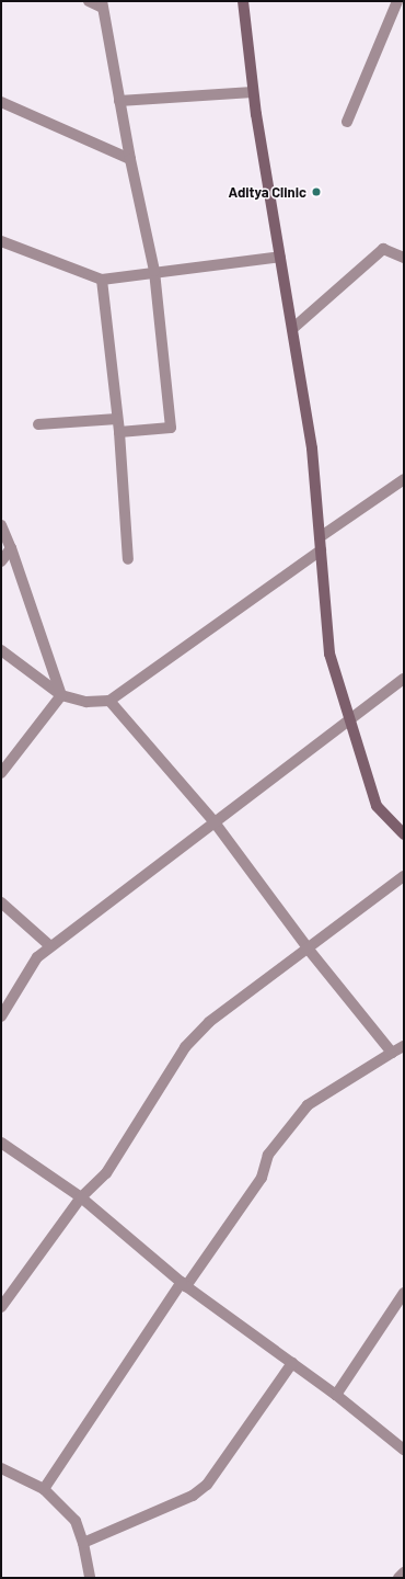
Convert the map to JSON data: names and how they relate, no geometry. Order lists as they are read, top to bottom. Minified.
{"places":["Aditya Clinic"]}
